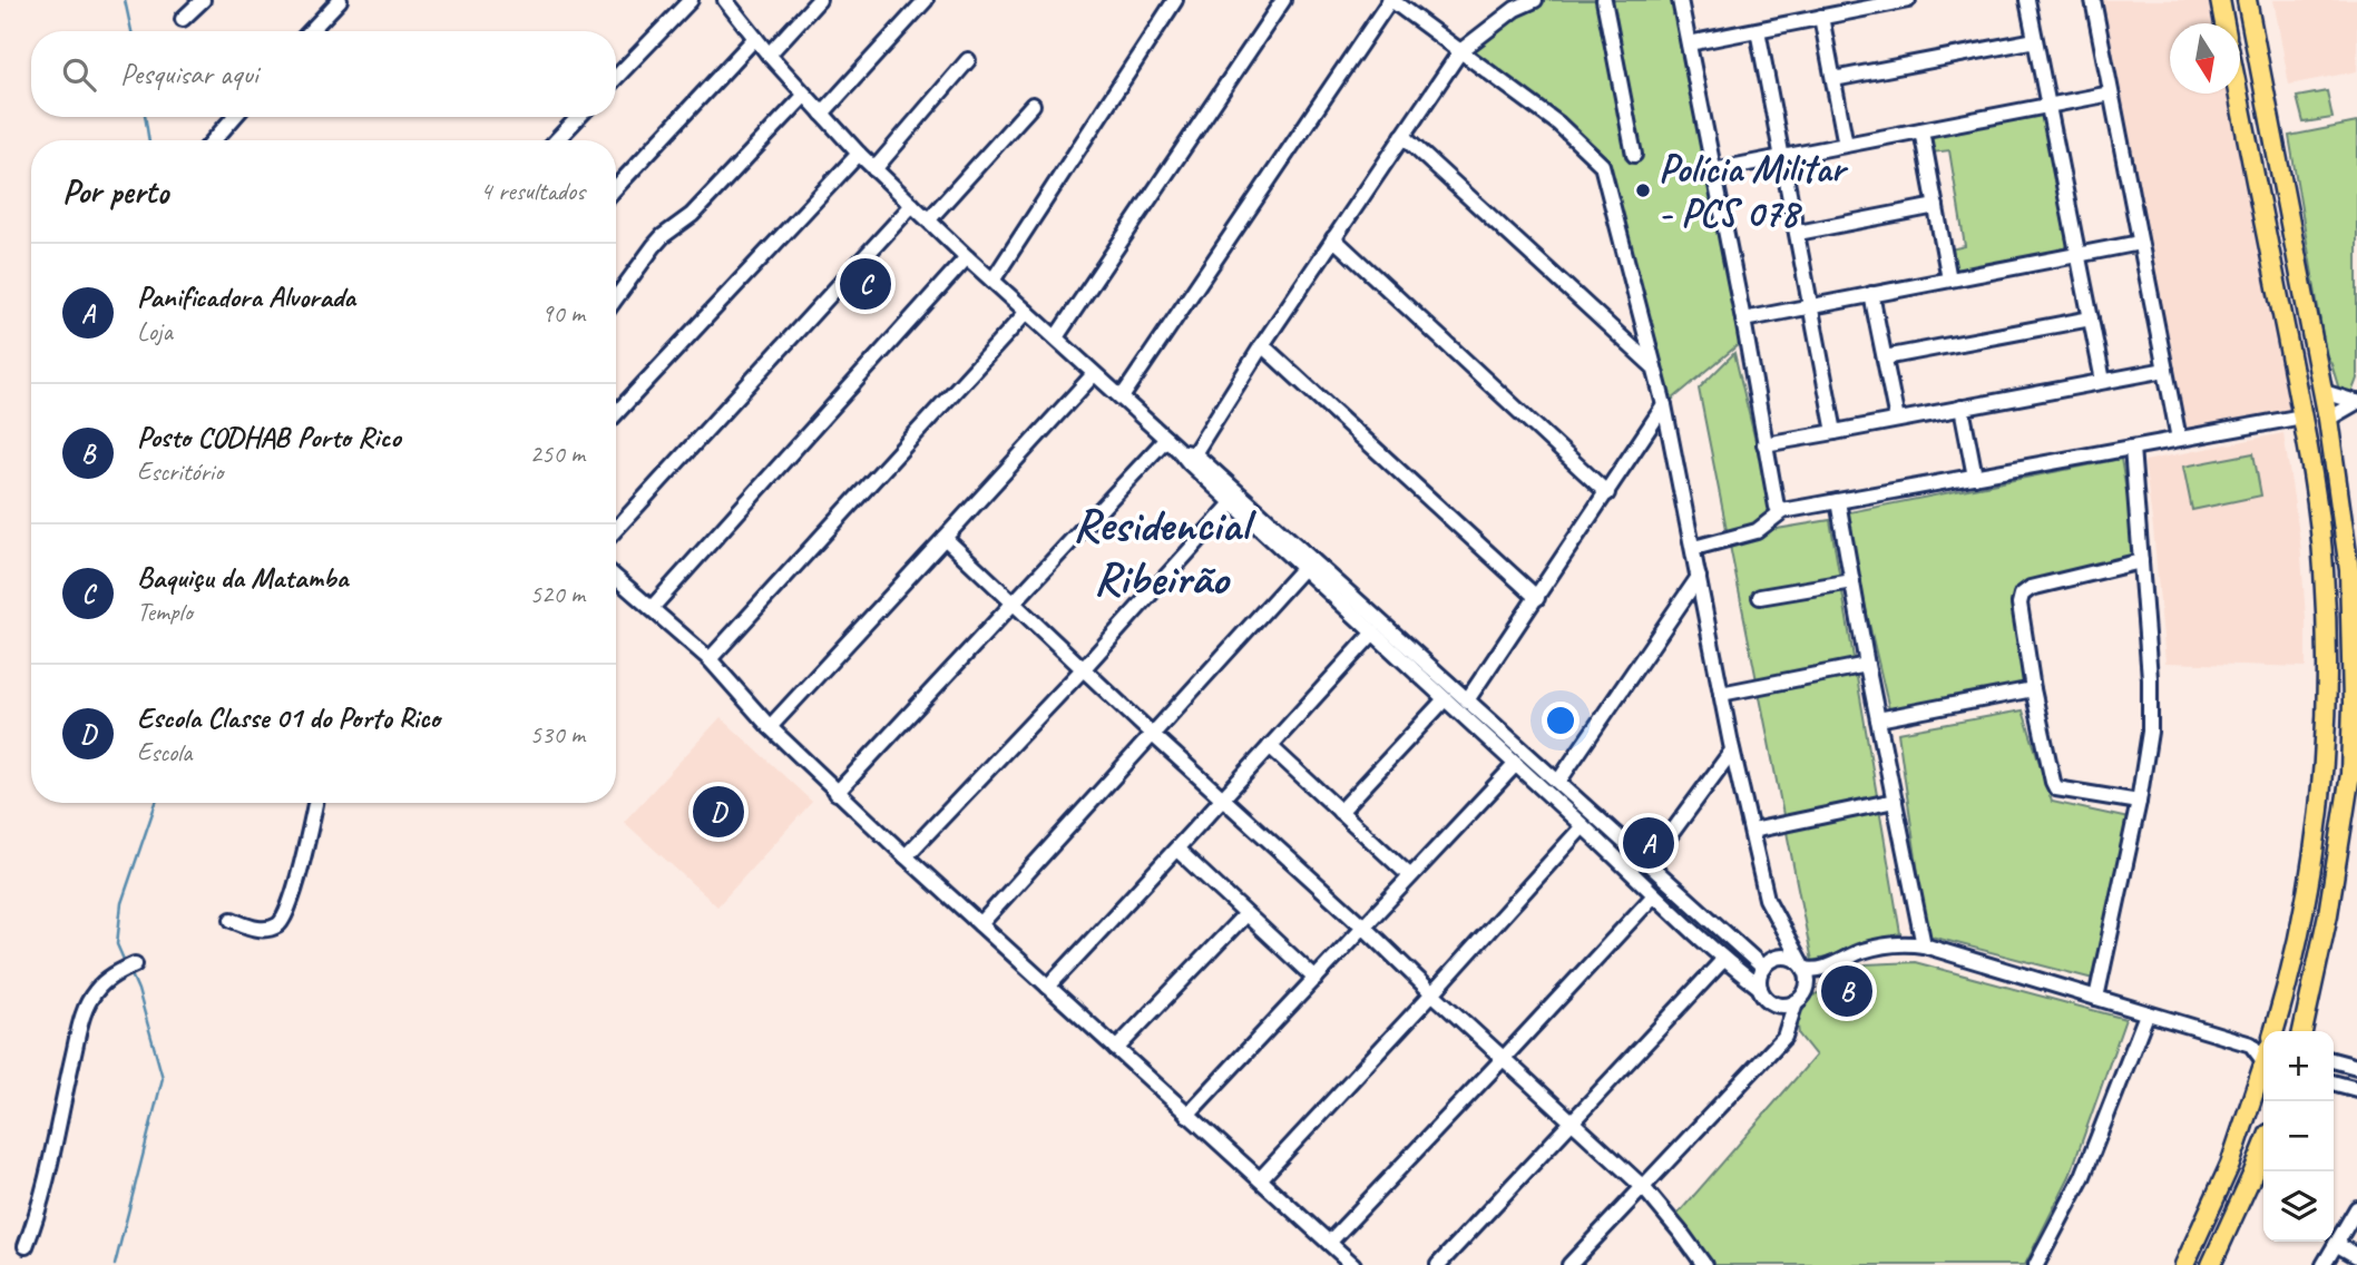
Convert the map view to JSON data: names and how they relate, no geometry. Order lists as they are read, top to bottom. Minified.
{"districts":["Residencial Ribeirão"],"places":["Polícia Militar - PCS 078"],"north":"bottom","page":{"search":"Pesquisar aqui","heading":["Por perto","4 resultados"],"list":[{"mark":"A","name":"Panificadora Alvorada","note":"Loja","value":"90 m"},{"mark":"B","name":"Posto CODHAB Porto Rico","note":"Escritório","value":"250 m"},{"mark":"C","name":"Baquiçu da Matamba","note":"Templo","value":"520 m"},{"mark":"D","name":"Escola Classe 01 do Porto Rico","note":"Escola","value":"530 m"}],"pins":["C","D","A","B"],"map_buttons":["+","−"]}}
